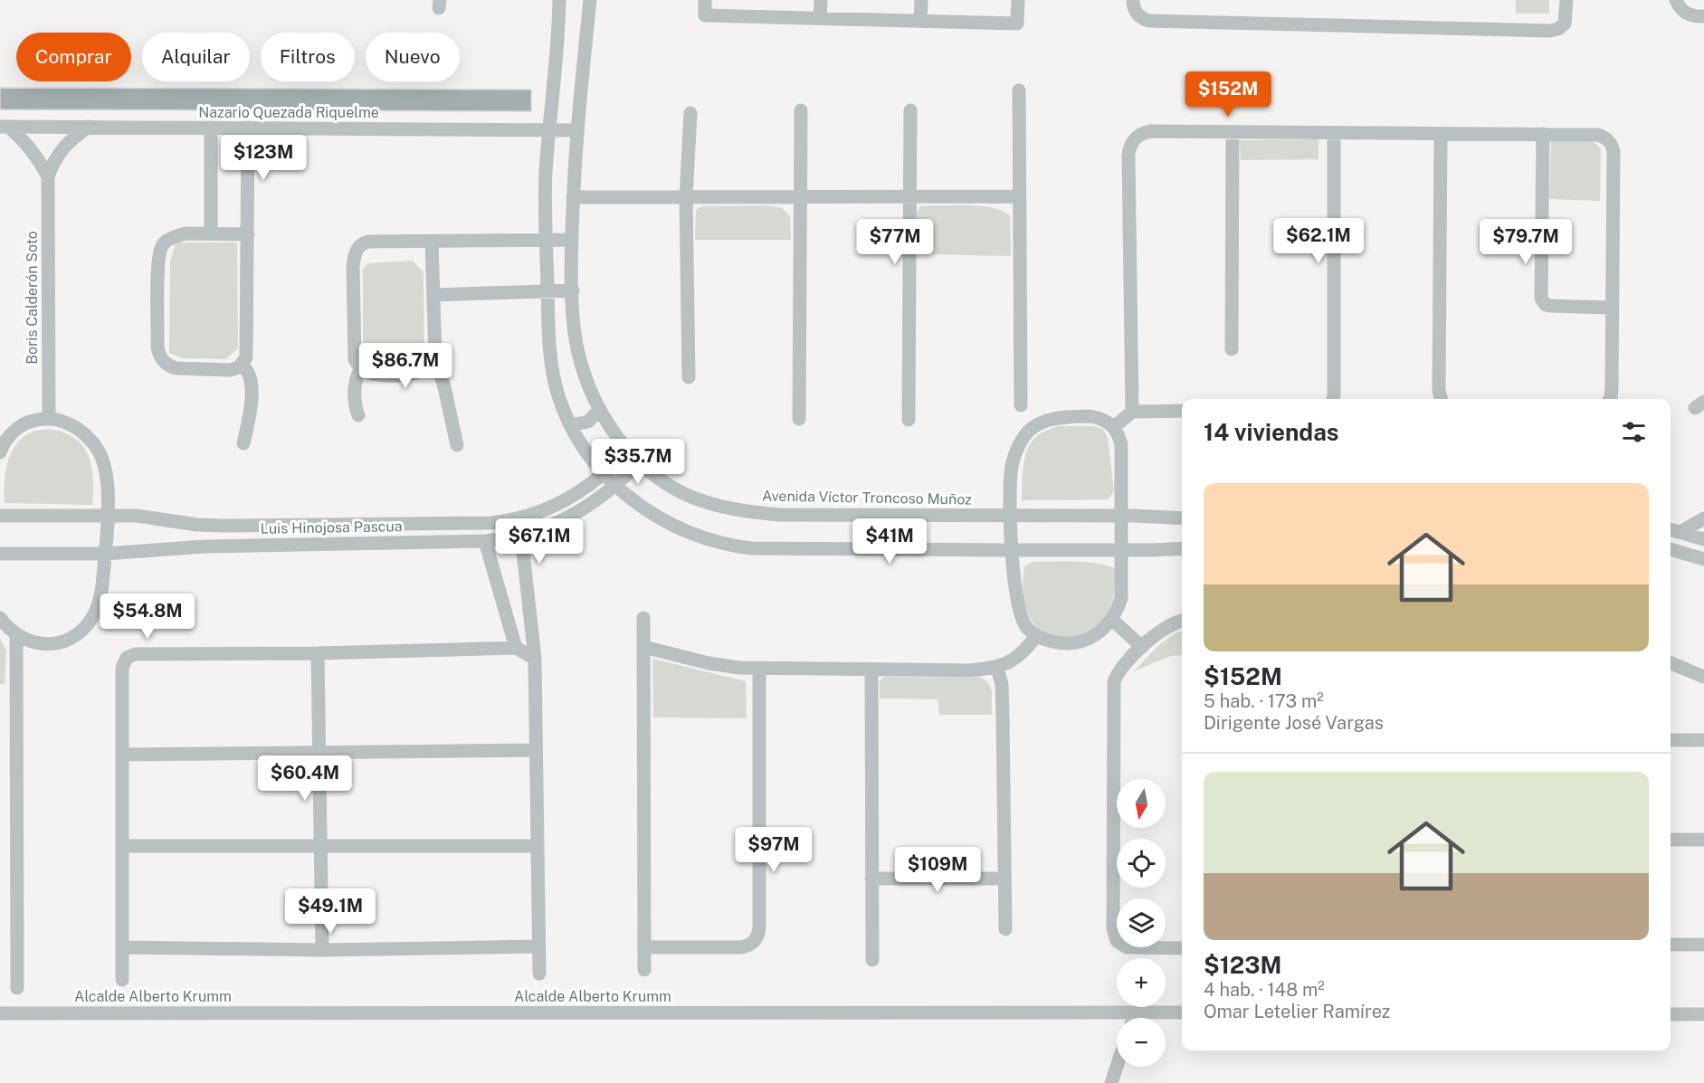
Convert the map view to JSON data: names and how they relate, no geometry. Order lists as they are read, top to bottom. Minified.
{"streets":{"street":["Nazario Quezada Riquelme","Boris Calderón Soto","Avenida Víctor Troncoso Muñoz","Luis Hinojosa Pascua","Alcalde Alberto Krumm"]},"crossings":[["Nazario Quezada Riquelme","Boris Calderón Soto"],["Nazario Quezada Riquelme","Avenida Víctor Troncoso Muñoz"],["Avenida Víctor Troncoso Muñoz","Luis Hinojosa Pascua"]],"north":"bottom","page":{"chip":["Comprar","Alquilar","Filtros","Nuevo"],"price":["$152M","$123M","$62.1M","$77M","$79.7M","$86.7M","$35.7M","$67.1M","$41M","$54.8M","$60.4M","$97M","$109M","$49.1M"],"heading":"14 viviendas","list":[{"name":"$152M","note":"5 hab. · 173 m² · Dirigente José Vargas"},{"name":"$123M","note":"4 hab. · 148 m² · Omar Letelier Ramírez"}],"map_buttons":["+","−"]}}
